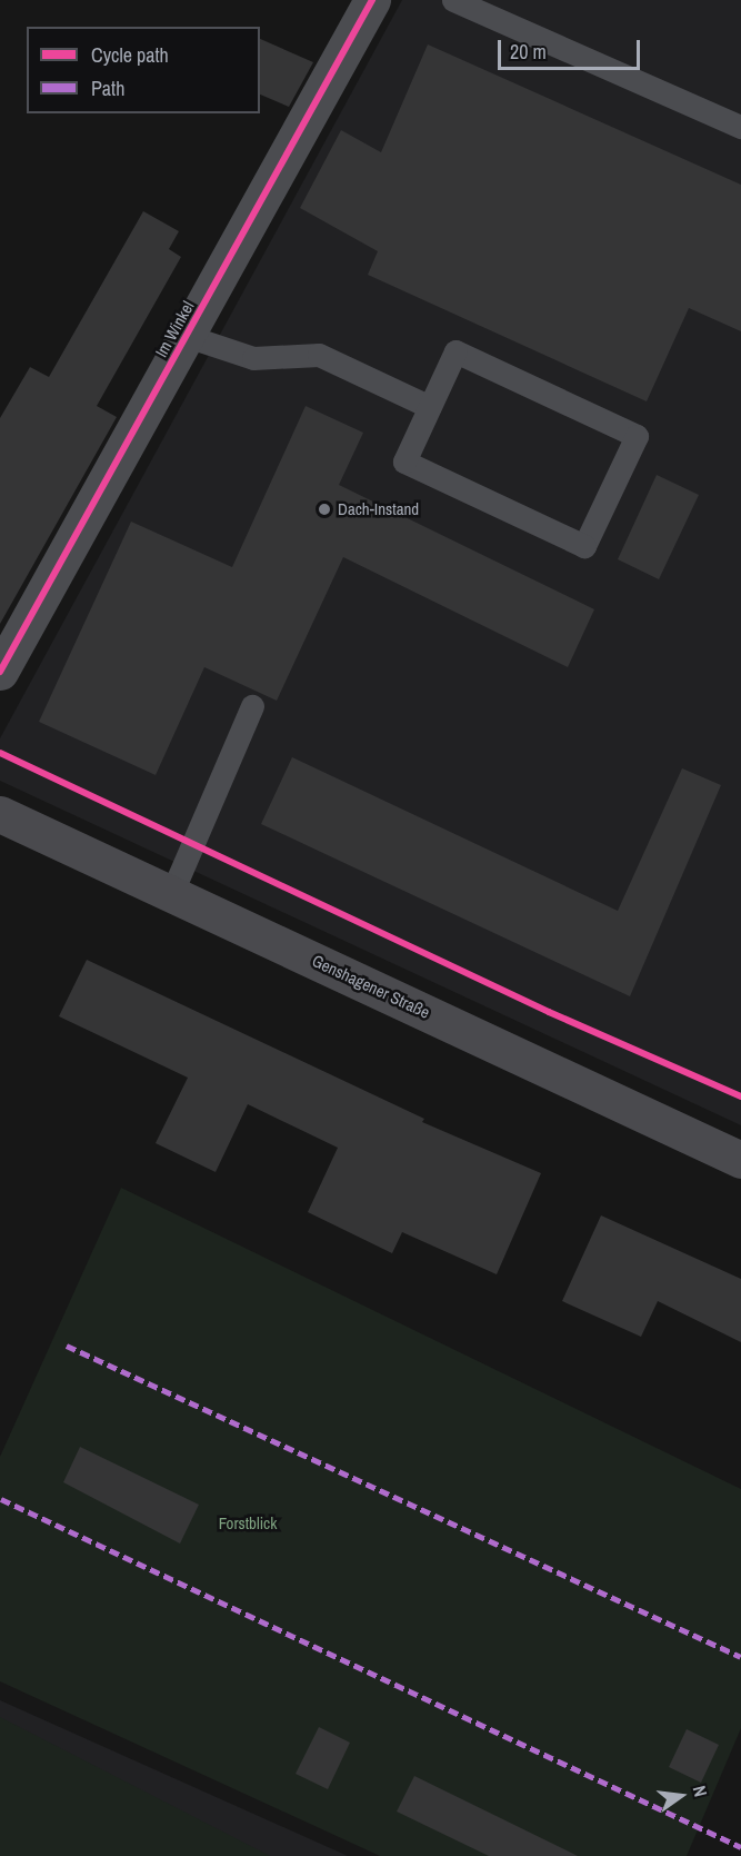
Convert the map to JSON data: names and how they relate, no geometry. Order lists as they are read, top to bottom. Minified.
{"streets":{"main road":["Genshagener Straße"],"street":["Im Winkel"]},"parks":["Forstblick"],"places":["Dach-Instand"],"legend":["Cycle path","Path"],"scale_bar":"20 m","north":"right"}
